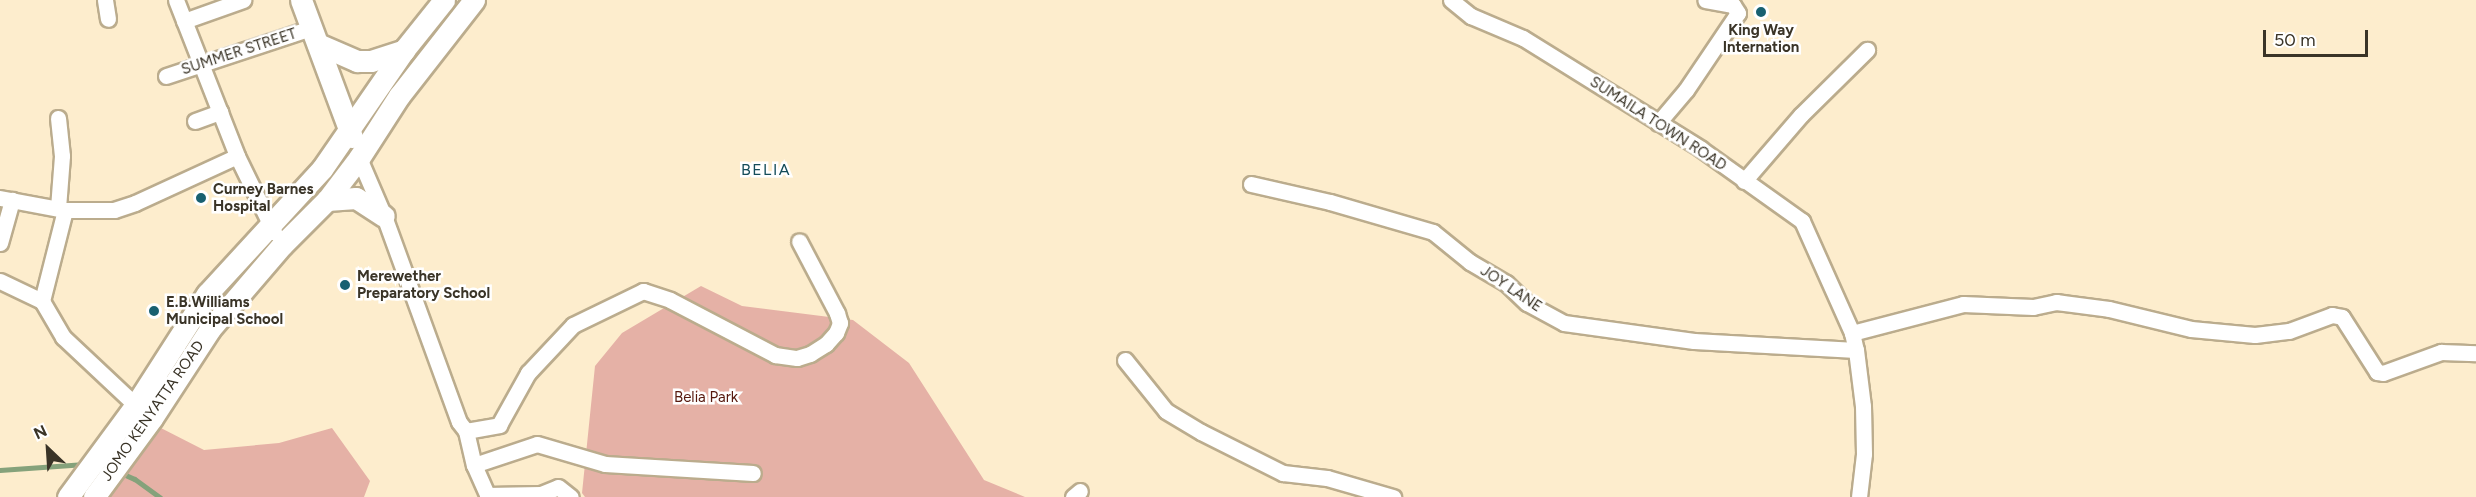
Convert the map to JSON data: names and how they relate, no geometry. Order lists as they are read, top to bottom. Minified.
{"streets":{"main road":["JOMO KENYATTA ROAD"],"street":["SUMMER STREET","SUMAILA TOWN ROAD","JOY LANE"]},"crossings":[["SUMAILA TOWN ROAD","JOY LANE"]],"districts":["BELIA"],"parks":["Belia Park"],"places":["King Way Internation","Curney Barnes Hospital","Merewether Preparatory School","E.B.Williams Municipal School"],"scale_bar":"50 m","north":"top left"}
